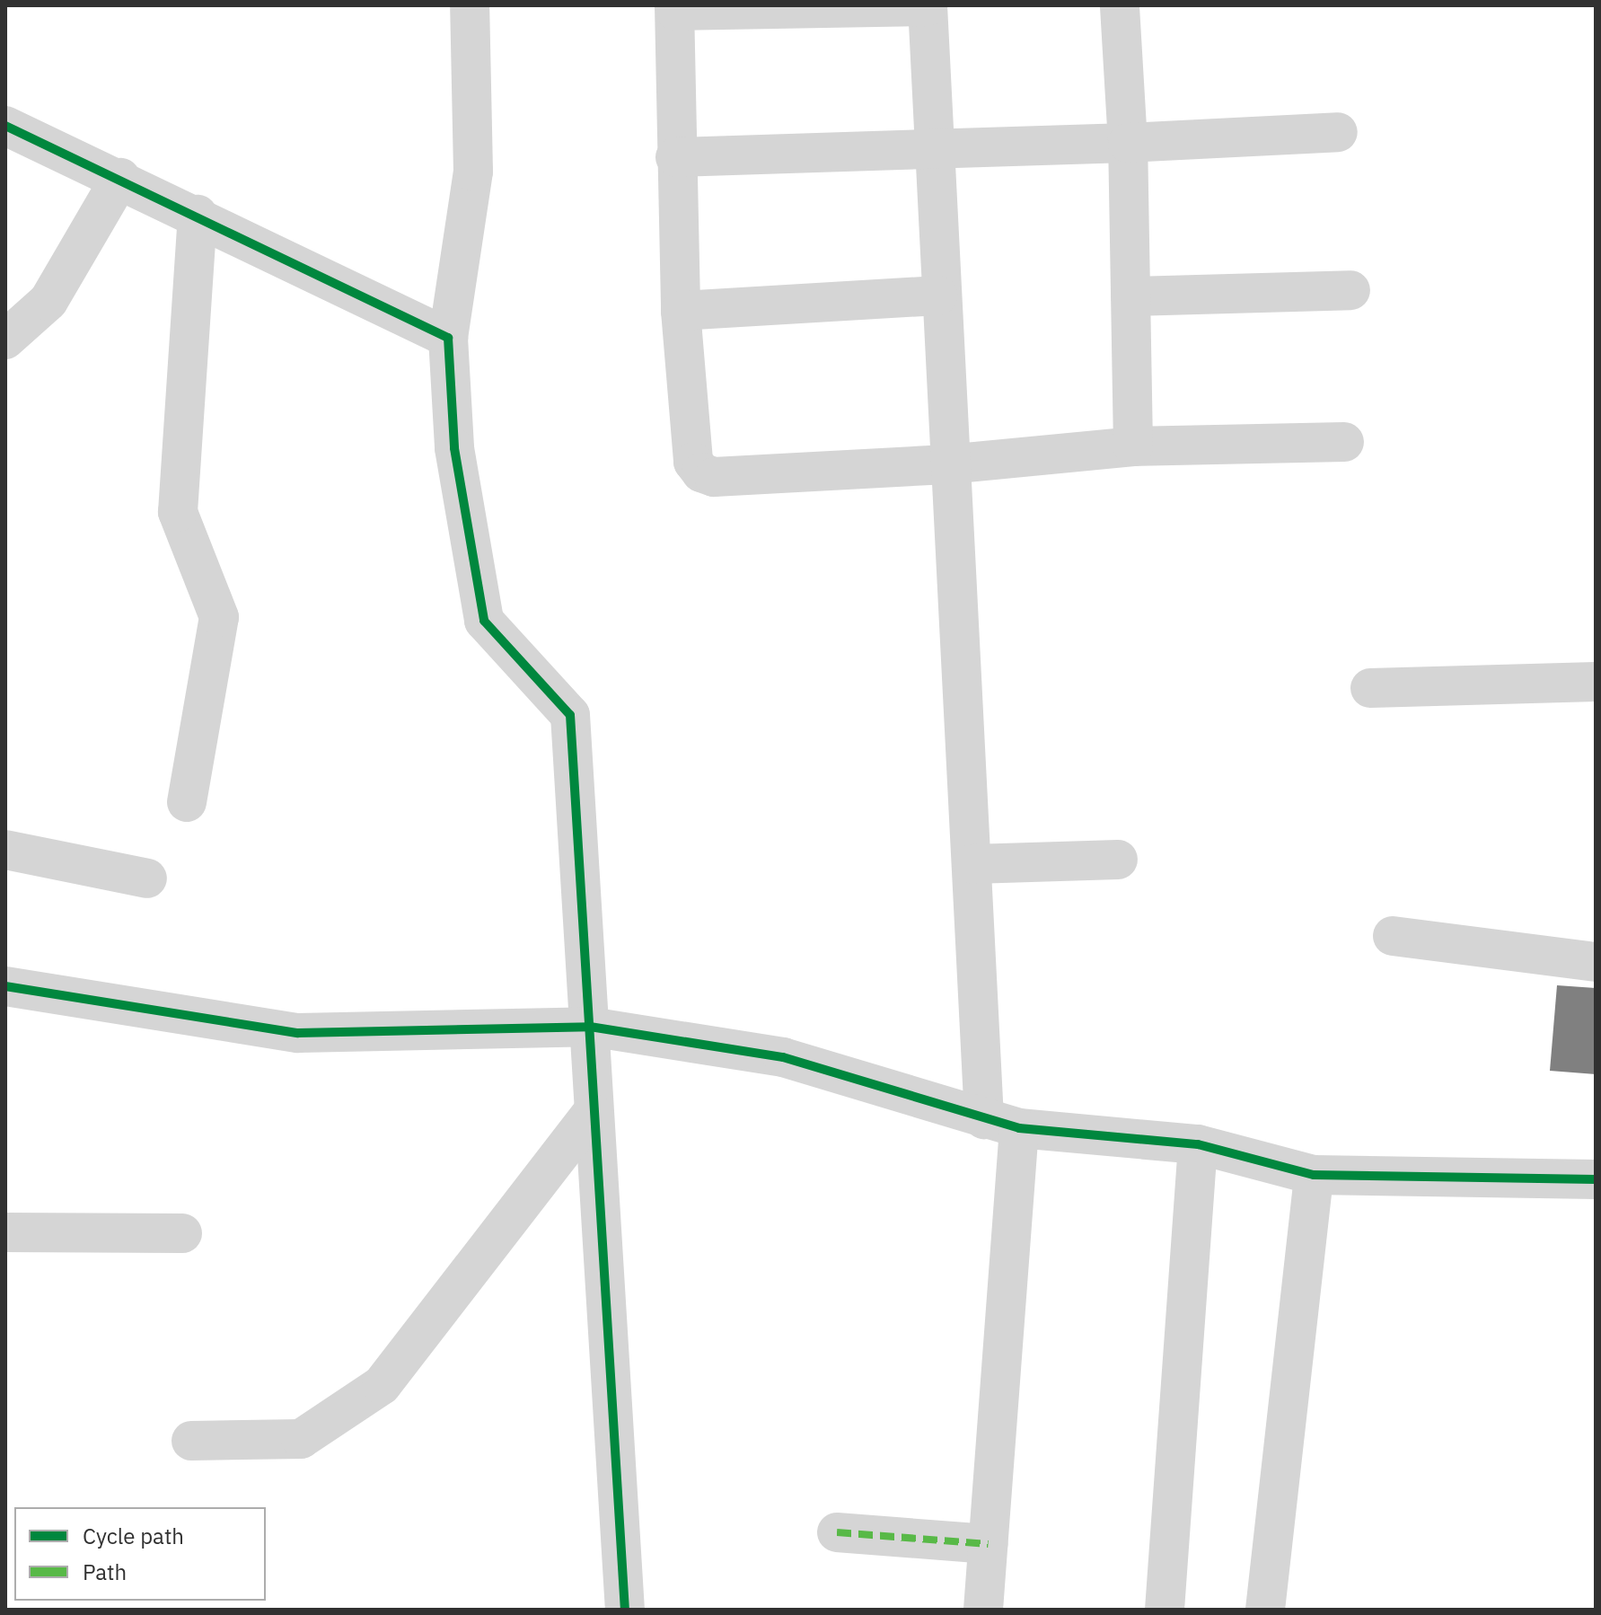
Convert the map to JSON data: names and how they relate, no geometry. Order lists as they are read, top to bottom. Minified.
{"legend":["Cycle path","Path"]}
